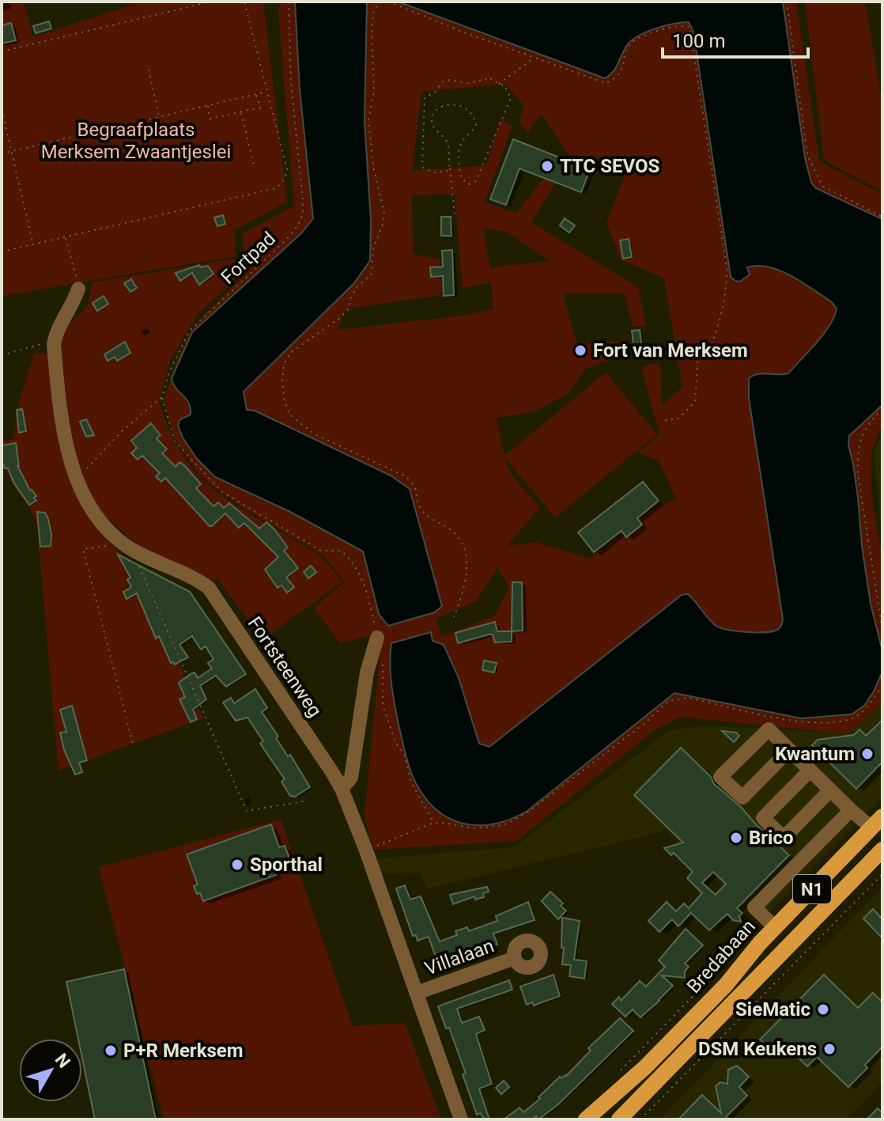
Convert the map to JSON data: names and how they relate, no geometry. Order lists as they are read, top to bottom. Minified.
{"streets":{"main road":["N1","Bredabaan"],"street":["Fortsteenweg","Villalaan"],"path":["Fortpad"]},"crossings":[["Fortsteenweg","Villalaan"]],"parks":["Begraafplaats Merksem Zwaantjeslei"],"places":["TTC SEVOS","Fort van Merksem","Kwantum","Brico","Sporthal","SieMatic","DSM Keukens","P+R Merksem"],"scale_bar":"100 m","north":"top right"}
